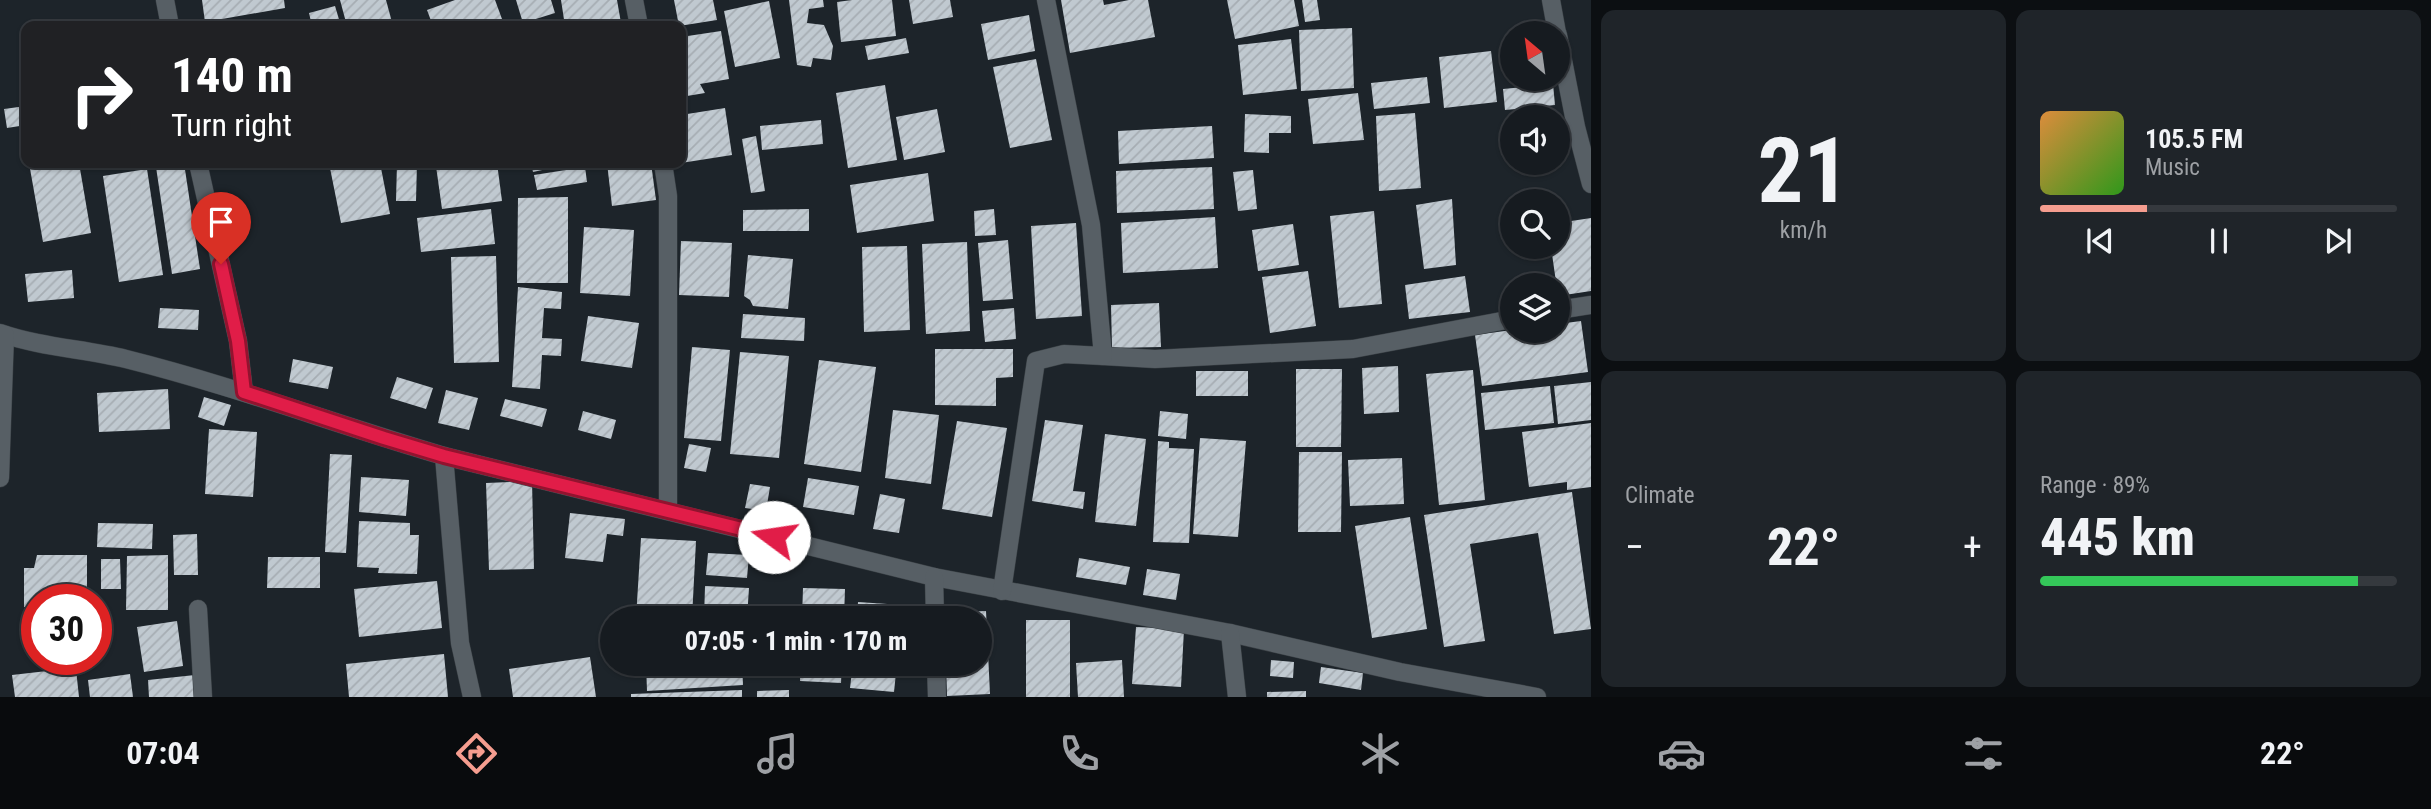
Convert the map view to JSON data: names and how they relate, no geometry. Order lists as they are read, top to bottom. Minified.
{"north":"top left","page":{"tile":[["21","km/h"],"Climate",["Range · 89%","445 km"]],"turn":["140 m","Turn right"],"song":["105.5 FM","Music"],"heat":["−","22°","+"],"limit":"30","trip":"07:05 · 1 min · 170 m","tabs":["07:04","22°"]}}
